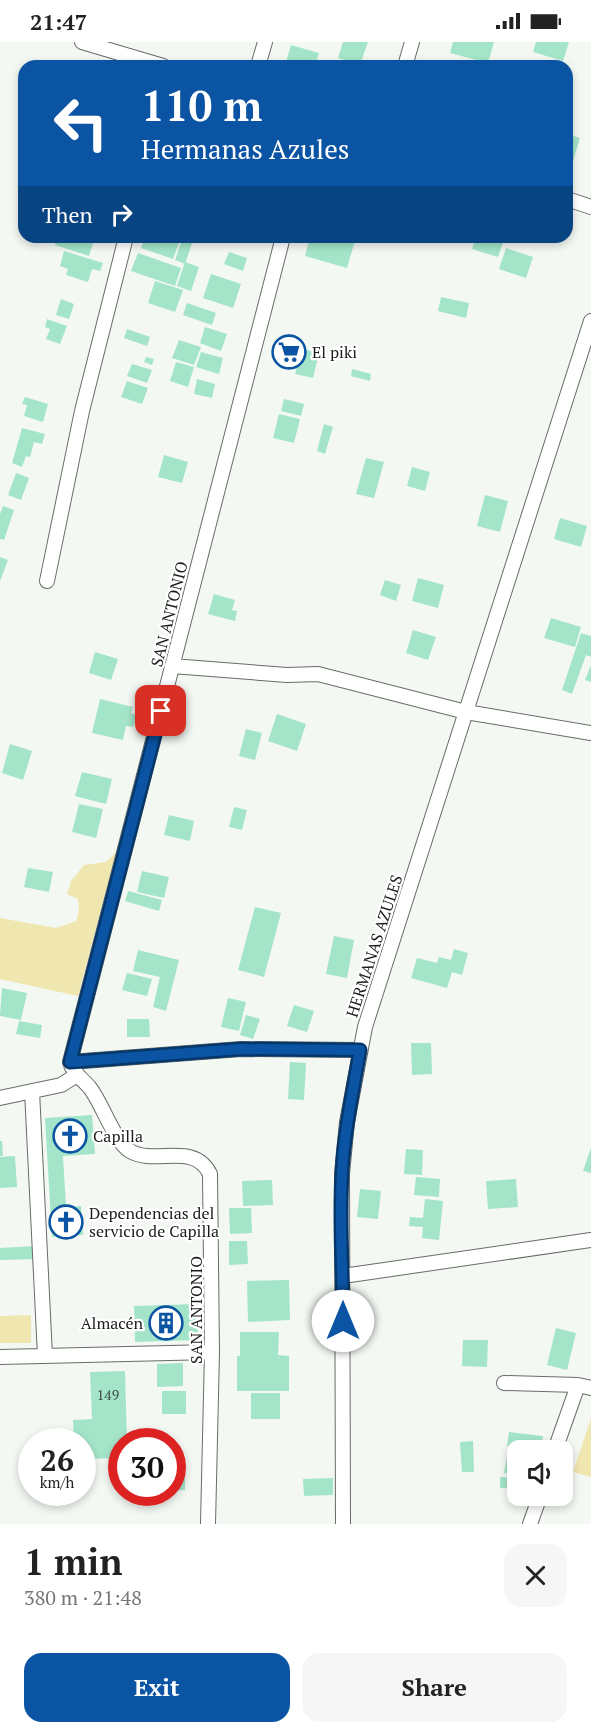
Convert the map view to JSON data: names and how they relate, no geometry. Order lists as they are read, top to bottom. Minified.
{"streets":{"street":["SAN ANTONIO","HERMANAS AZULES"]},"places":{"supermarket":["El piki"],"church":["Capilla","Dependencias del servicio de Capilla"],"building":["Almacén"]},"house_numbers":["149"],"page":{"status":"21:47","turn":["110 m","Hermanas Azules"],"then":"Then","speed":"26 km/h","limit":"30","heading":["1 min","380 m · 21:48"],"buttons":["Exit","Share"]}}
